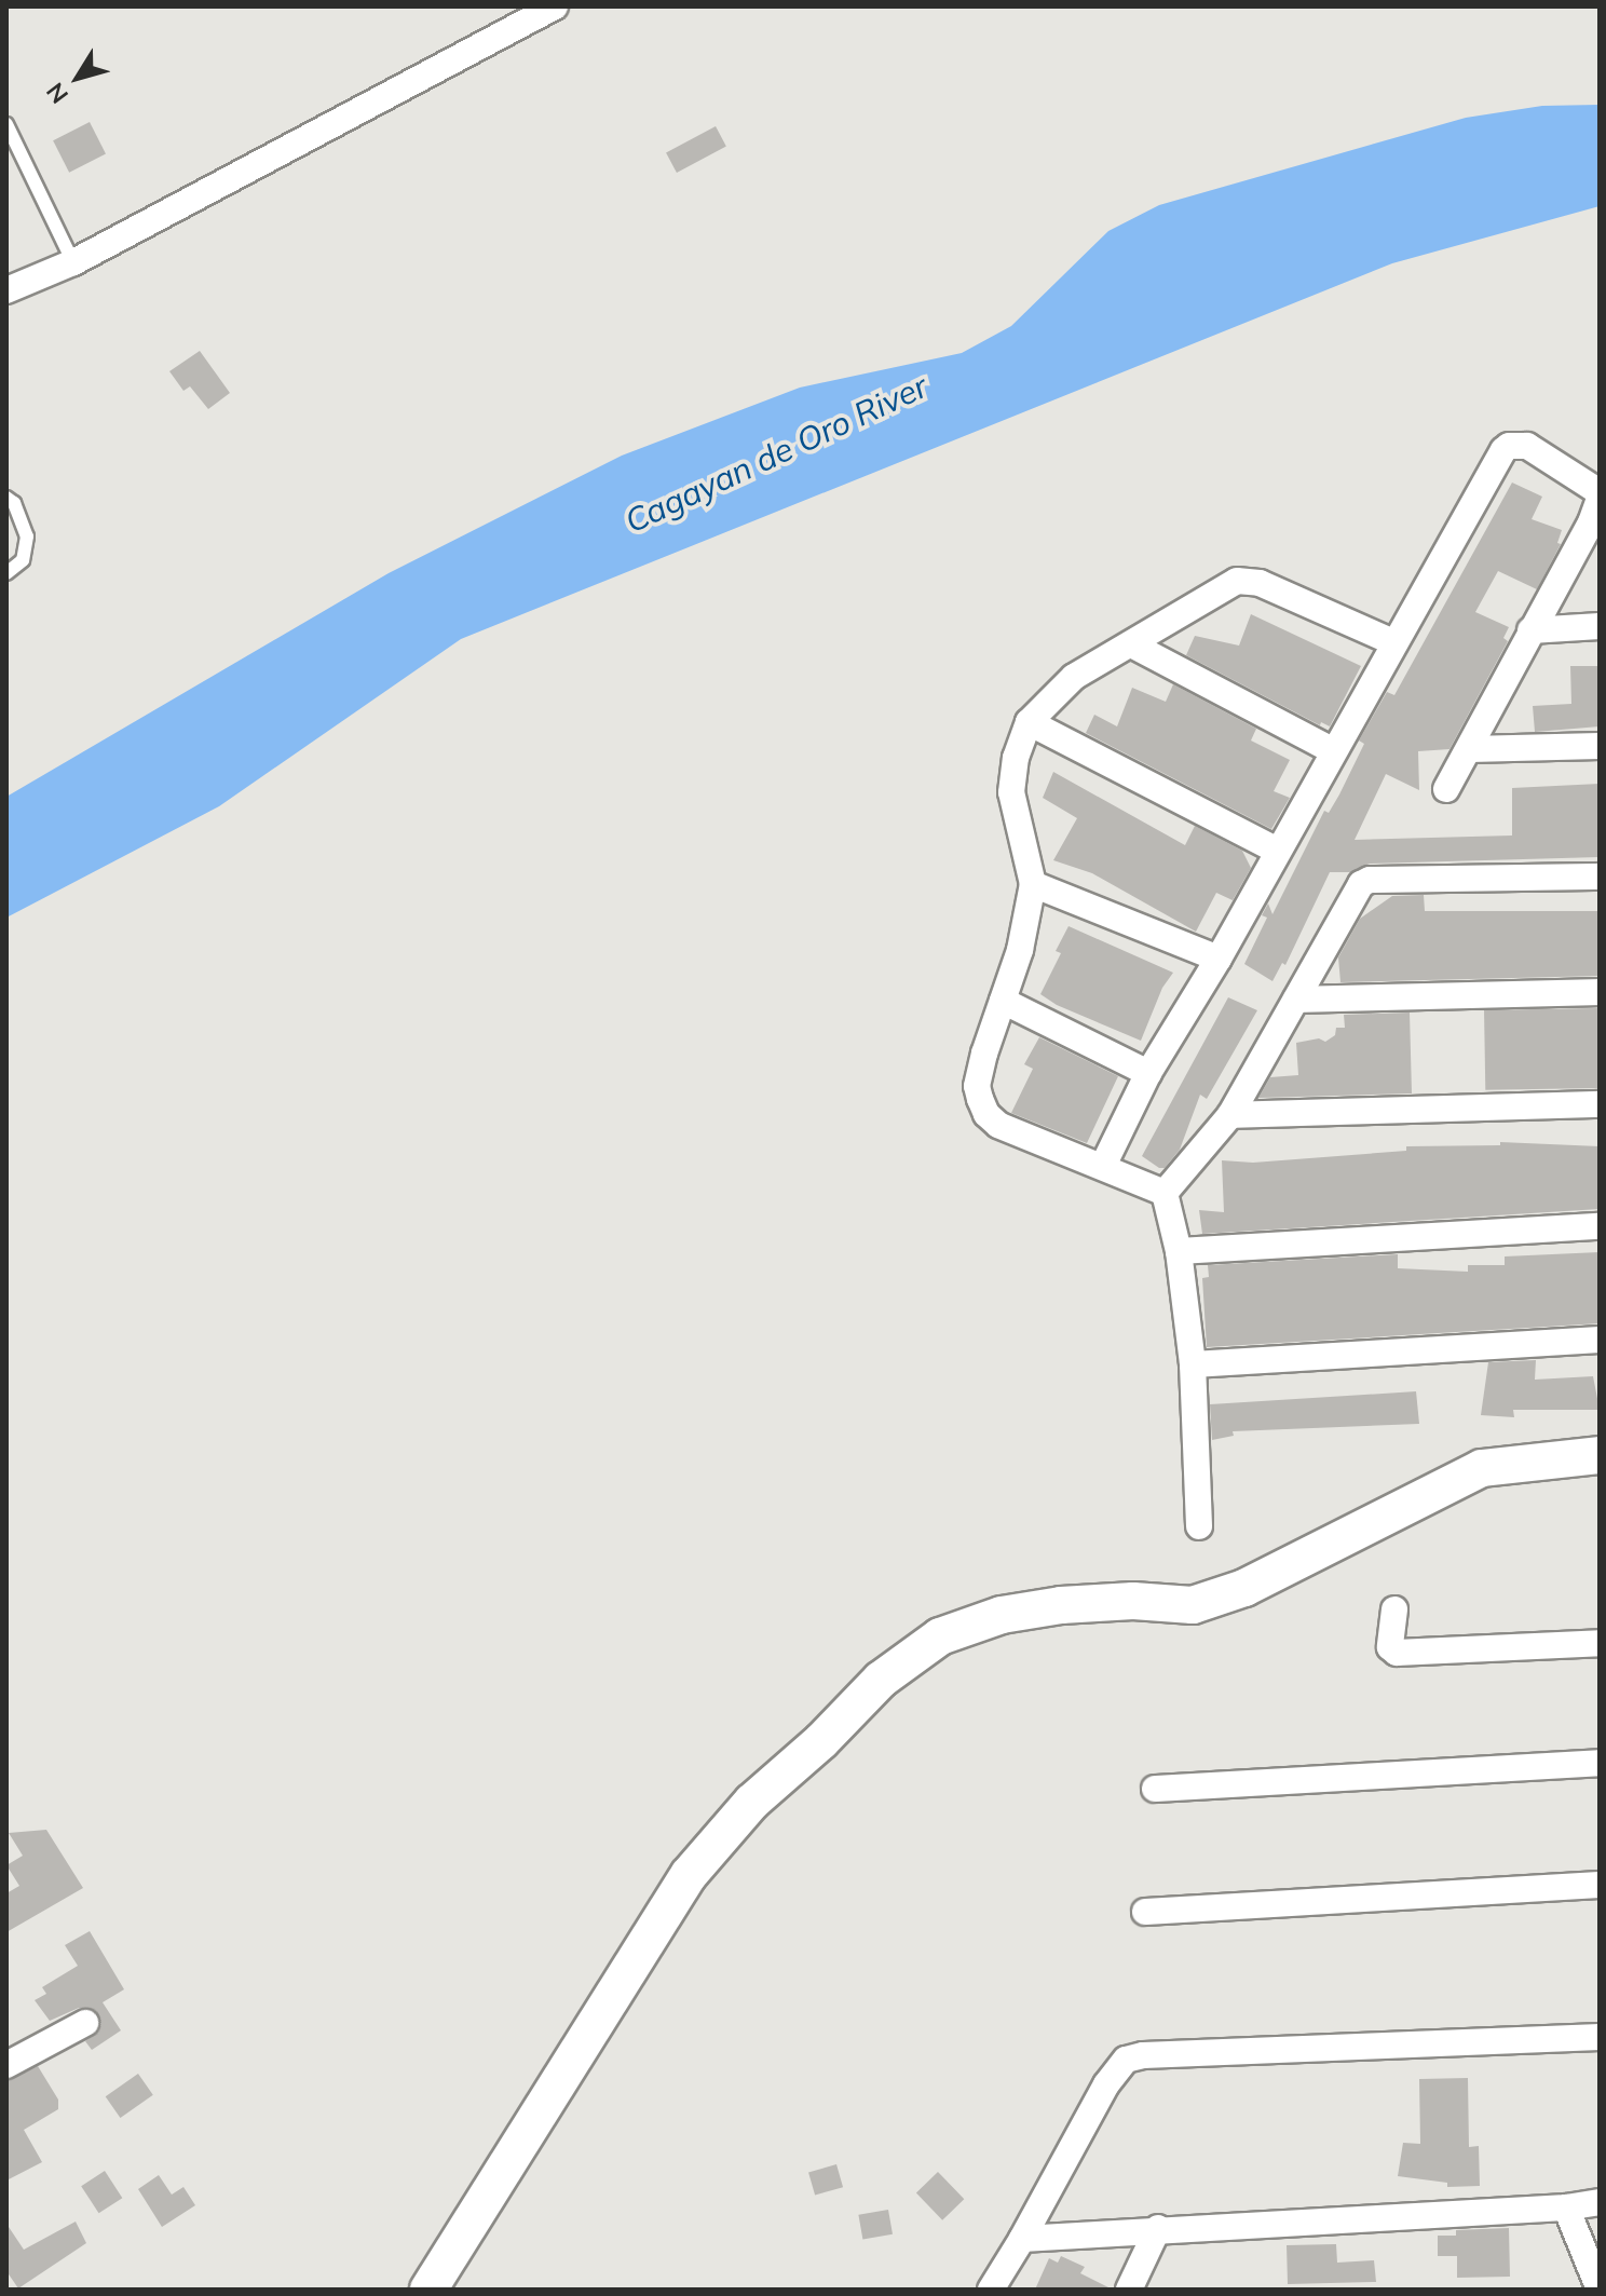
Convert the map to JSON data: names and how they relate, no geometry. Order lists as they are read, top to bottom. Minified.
{"water":["Cagayan de Oro River"],"north":"bottom left"}
